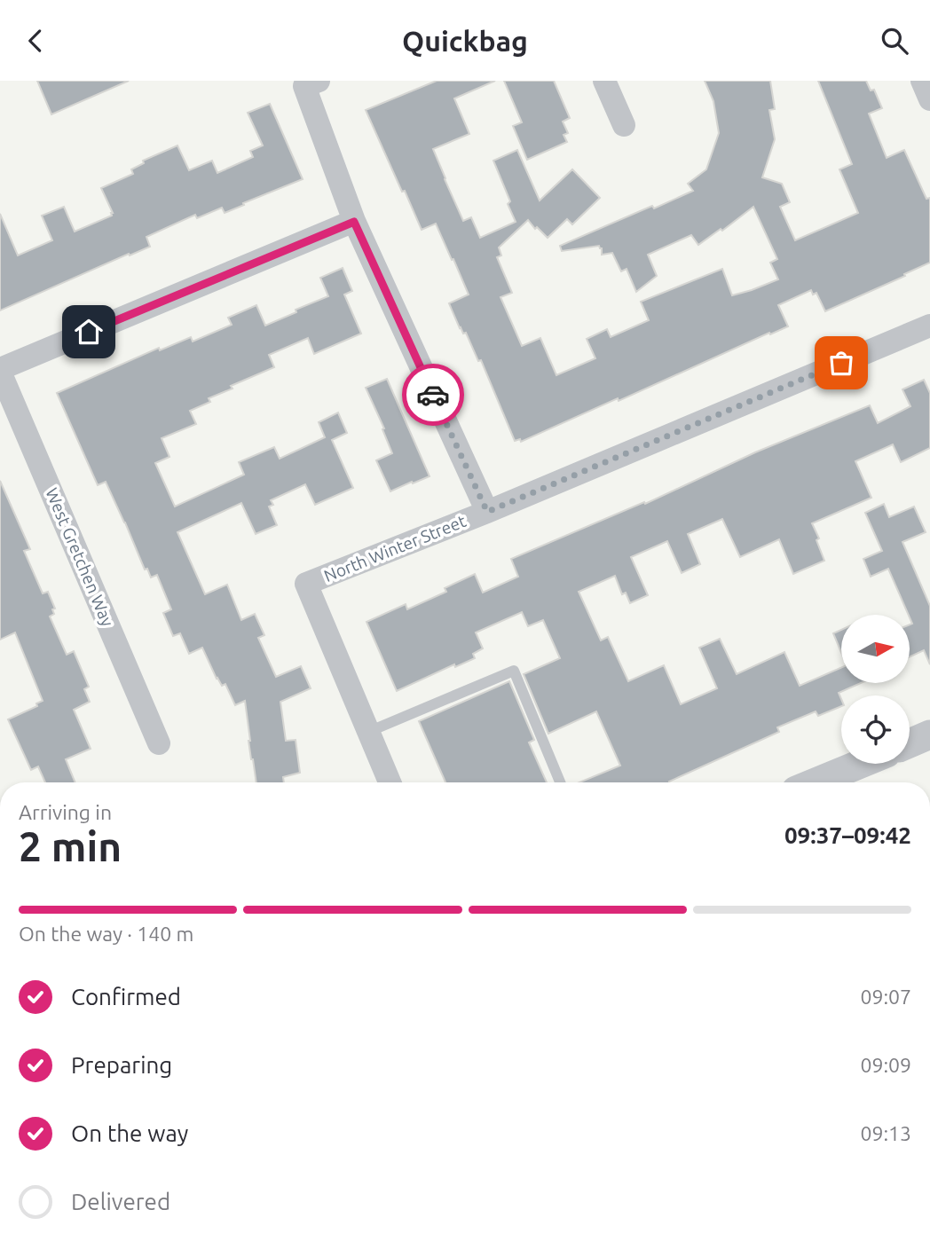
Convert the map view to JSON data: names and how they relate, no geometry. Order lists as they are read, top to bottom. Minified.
{"streets":{"street":["North Winter Street","West Gretchen Way"]},"north":"right","page":{"header":"Quickbag","heading":["2 min","Arriving in","09:37–09:42"],"bar":"On the way · 140 m","list":[["Confirmed","09:07"],["Preparing","09:09"],["On the way","09:13"],"Delivered"]}}
